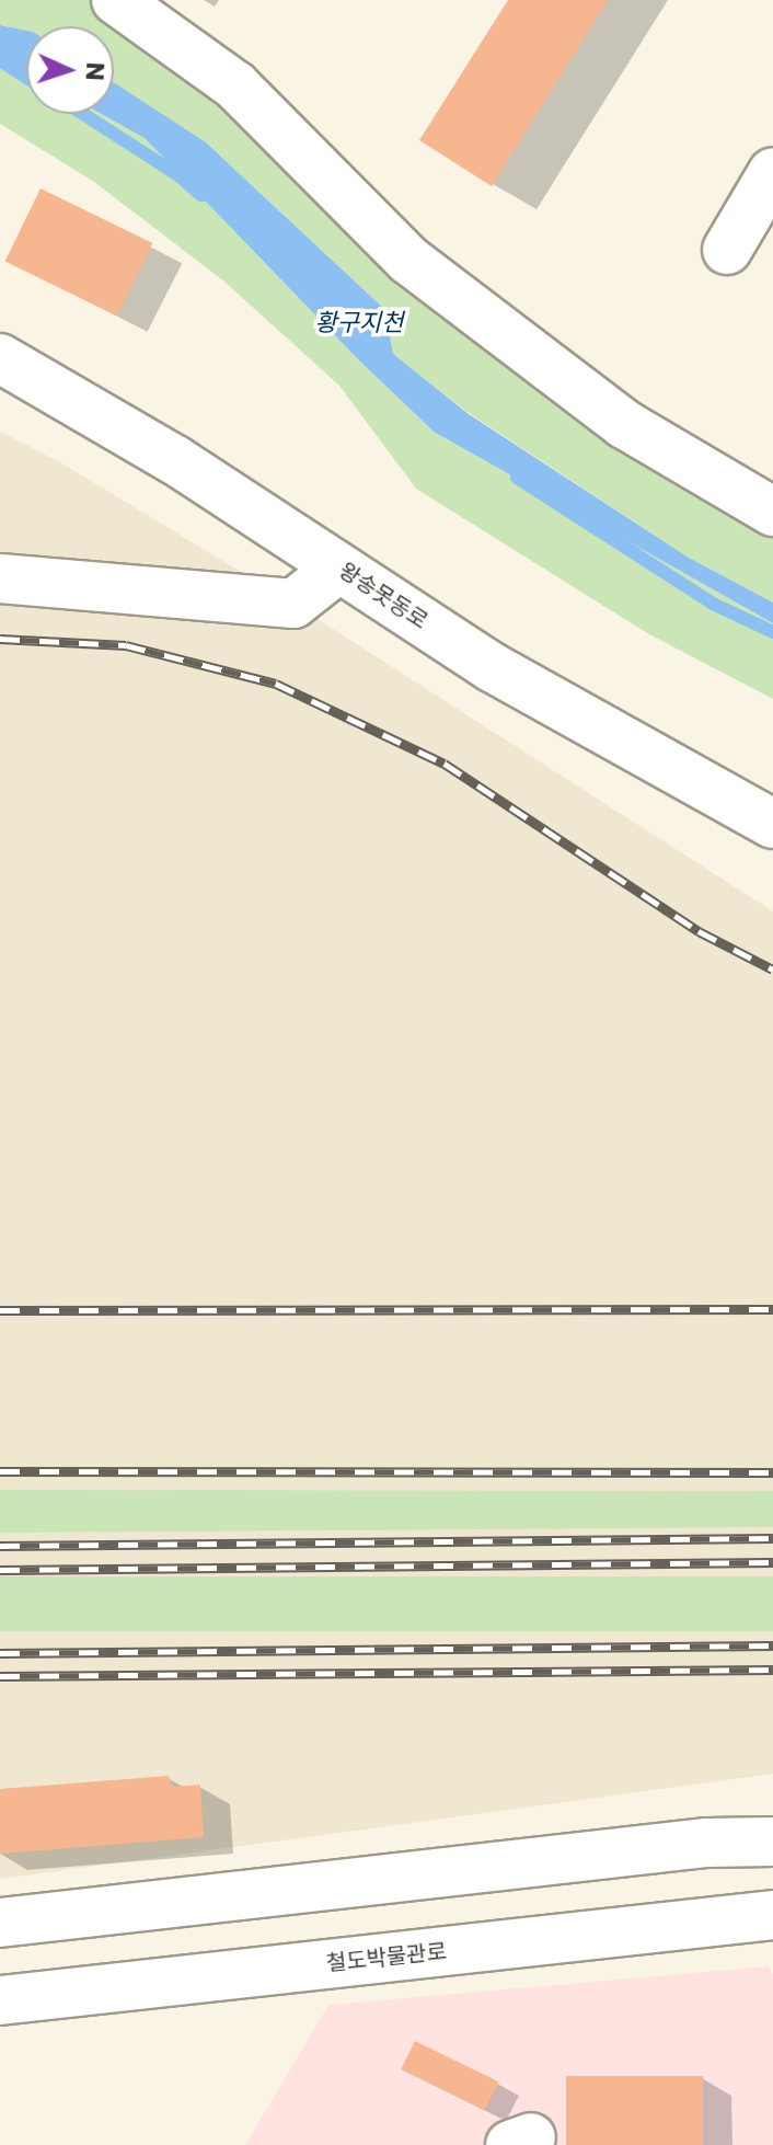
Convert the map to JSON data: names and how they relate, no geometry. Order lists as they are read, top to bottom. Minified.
{"streets":{"street":["왕송못동로","철도박물관로"]},"water":["황구지천"],"north":"right"}
